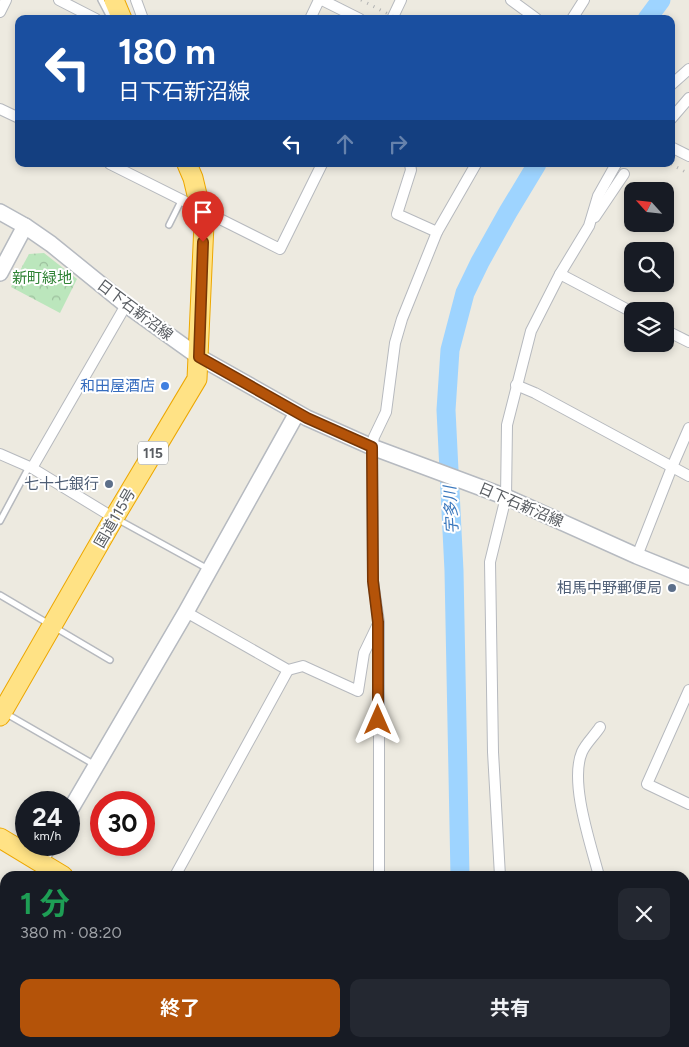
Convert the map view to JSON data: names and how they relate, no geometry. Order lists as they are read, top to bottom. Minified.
{"streets":{"highway":["115","国道115号"],"main road":["日下石新沼線"]},"crossings":[["日下石新沼線","国道115号"]],"water":["宇多川"],"parks":["新町緑地"],"places":["和田屋酒店","七十七銀行","相馬中野郵便局"],"north":"top left","page":{"turn":["180 m","日下石新沼線"],"speed":"24 km/h","limit":"30","heading":["1 分","380 m · 08:20"],"buttons":["終了","共有"]}}
